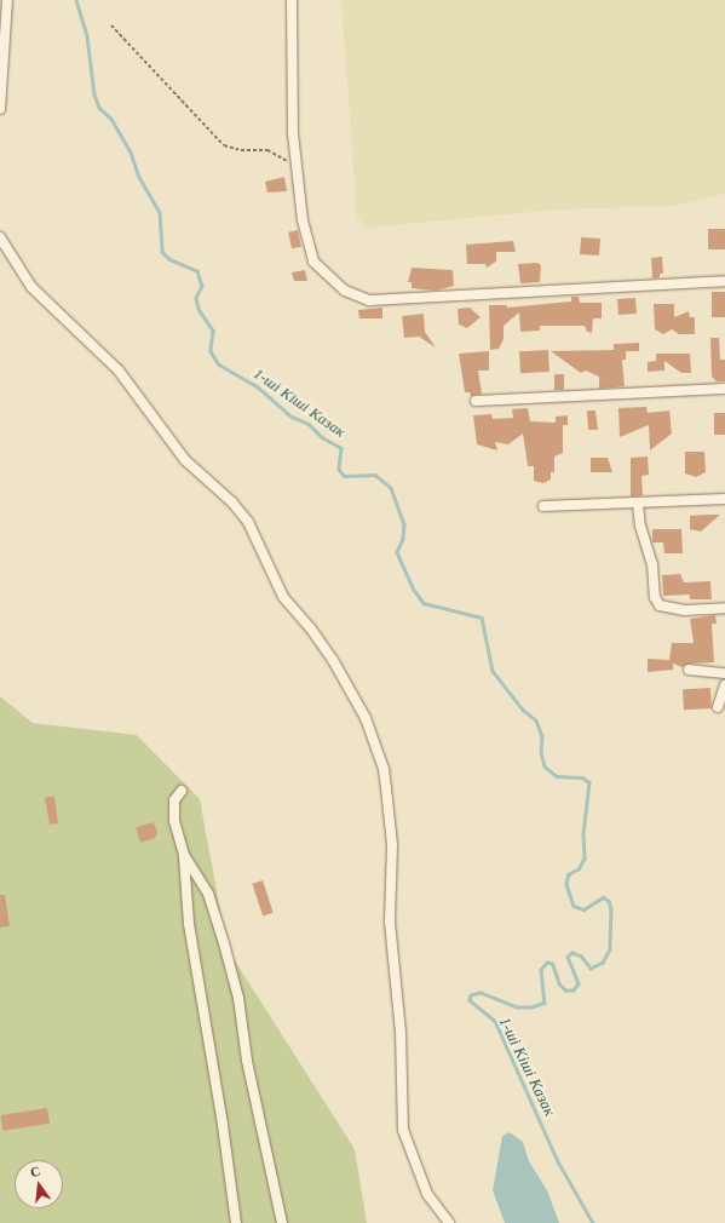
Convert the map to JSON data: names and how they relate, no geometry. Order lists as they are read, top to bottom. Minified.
{"water":["1-ші Кіші Казак"],"north":"top"}
